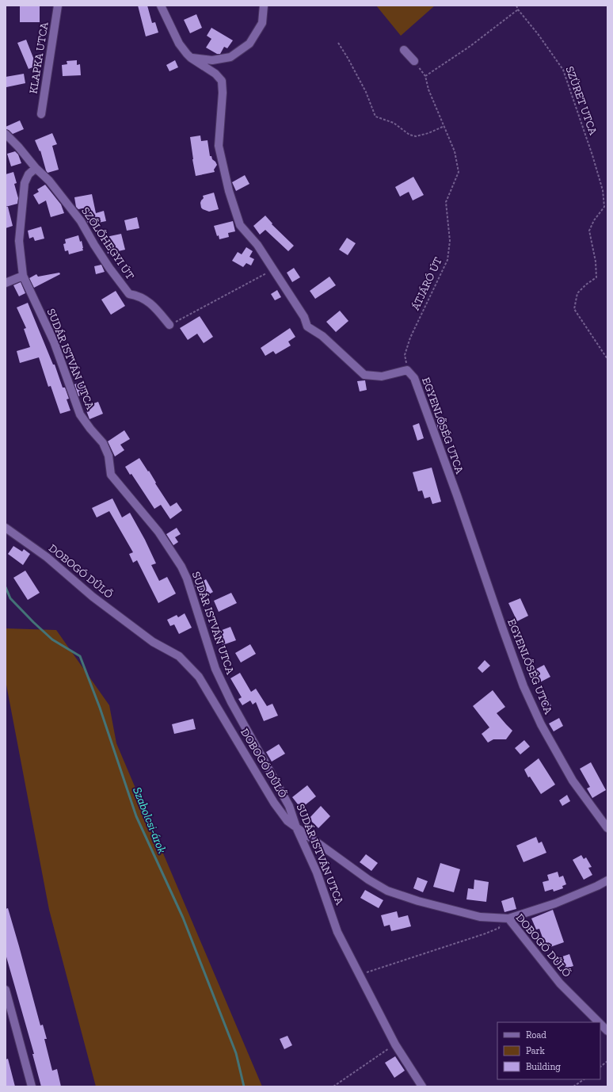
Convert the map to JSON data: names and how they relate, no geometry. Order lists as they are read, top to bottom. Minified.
{"streets":{"street":["KLAPKA UTCA","SZŐLŐHEGYI ÚT","SUDÁR ISTVÁN UTCA","EGYENLŐSÉG UTCA","DOBOGÓ DŰLŐ"],"path":["SZÜRET UTCA","ÁTJÁRÓ ÚT"]},"crossings":[["SZŐLŐHEGYI ÚT","SUDÁR ISTVÁN UTCA"],["ÁTJÁRÓ ÚT","EGYENLŐSÉG UTCA"],["SUDÁR ISTVÁN UTCA","DOBOGÓ DŰLŐ"]],"water":["Szabolcsi-árok"],"legend":["Road","Park","Building"]}
